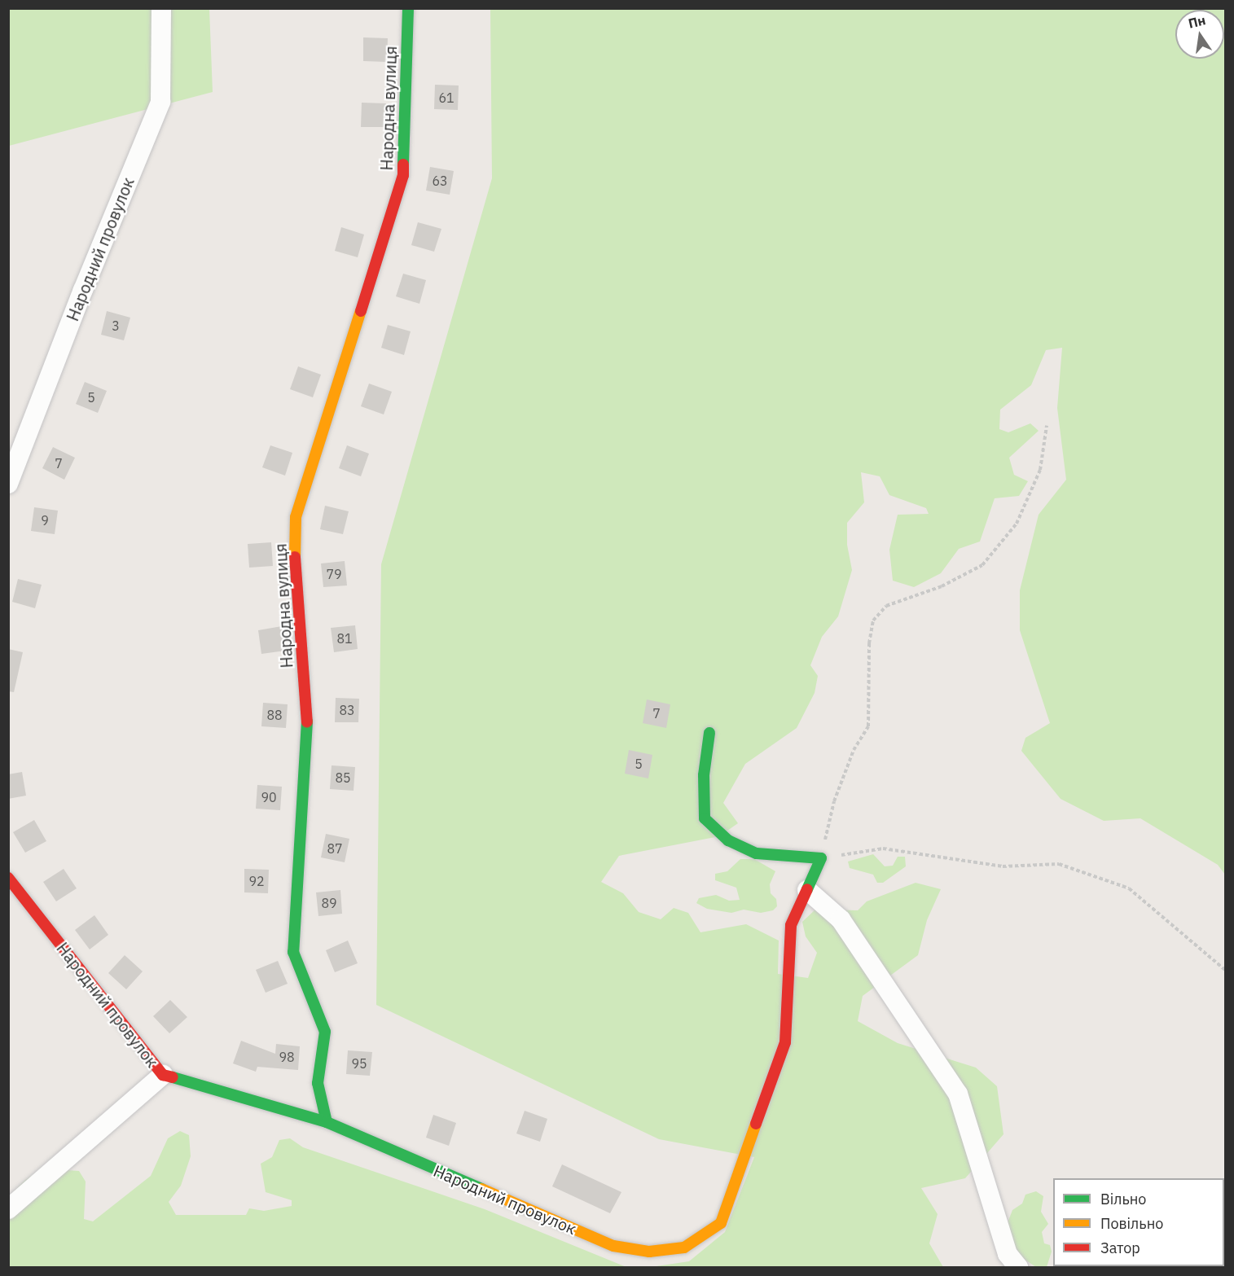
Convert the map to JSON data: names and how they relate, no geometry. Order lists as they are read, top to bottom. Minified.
{"streets":{"street":["Народна вулиця","Народний провулок"]},"crossings":[["Народна вулиця","Народний провулок"]],"house_numbers":["61","63","3","5","7","9","79","81","83","7","88","5","85","90","87","92","89","98","95"],"legend":["Вільно","Повільно","Затор"],"north":"top"}
